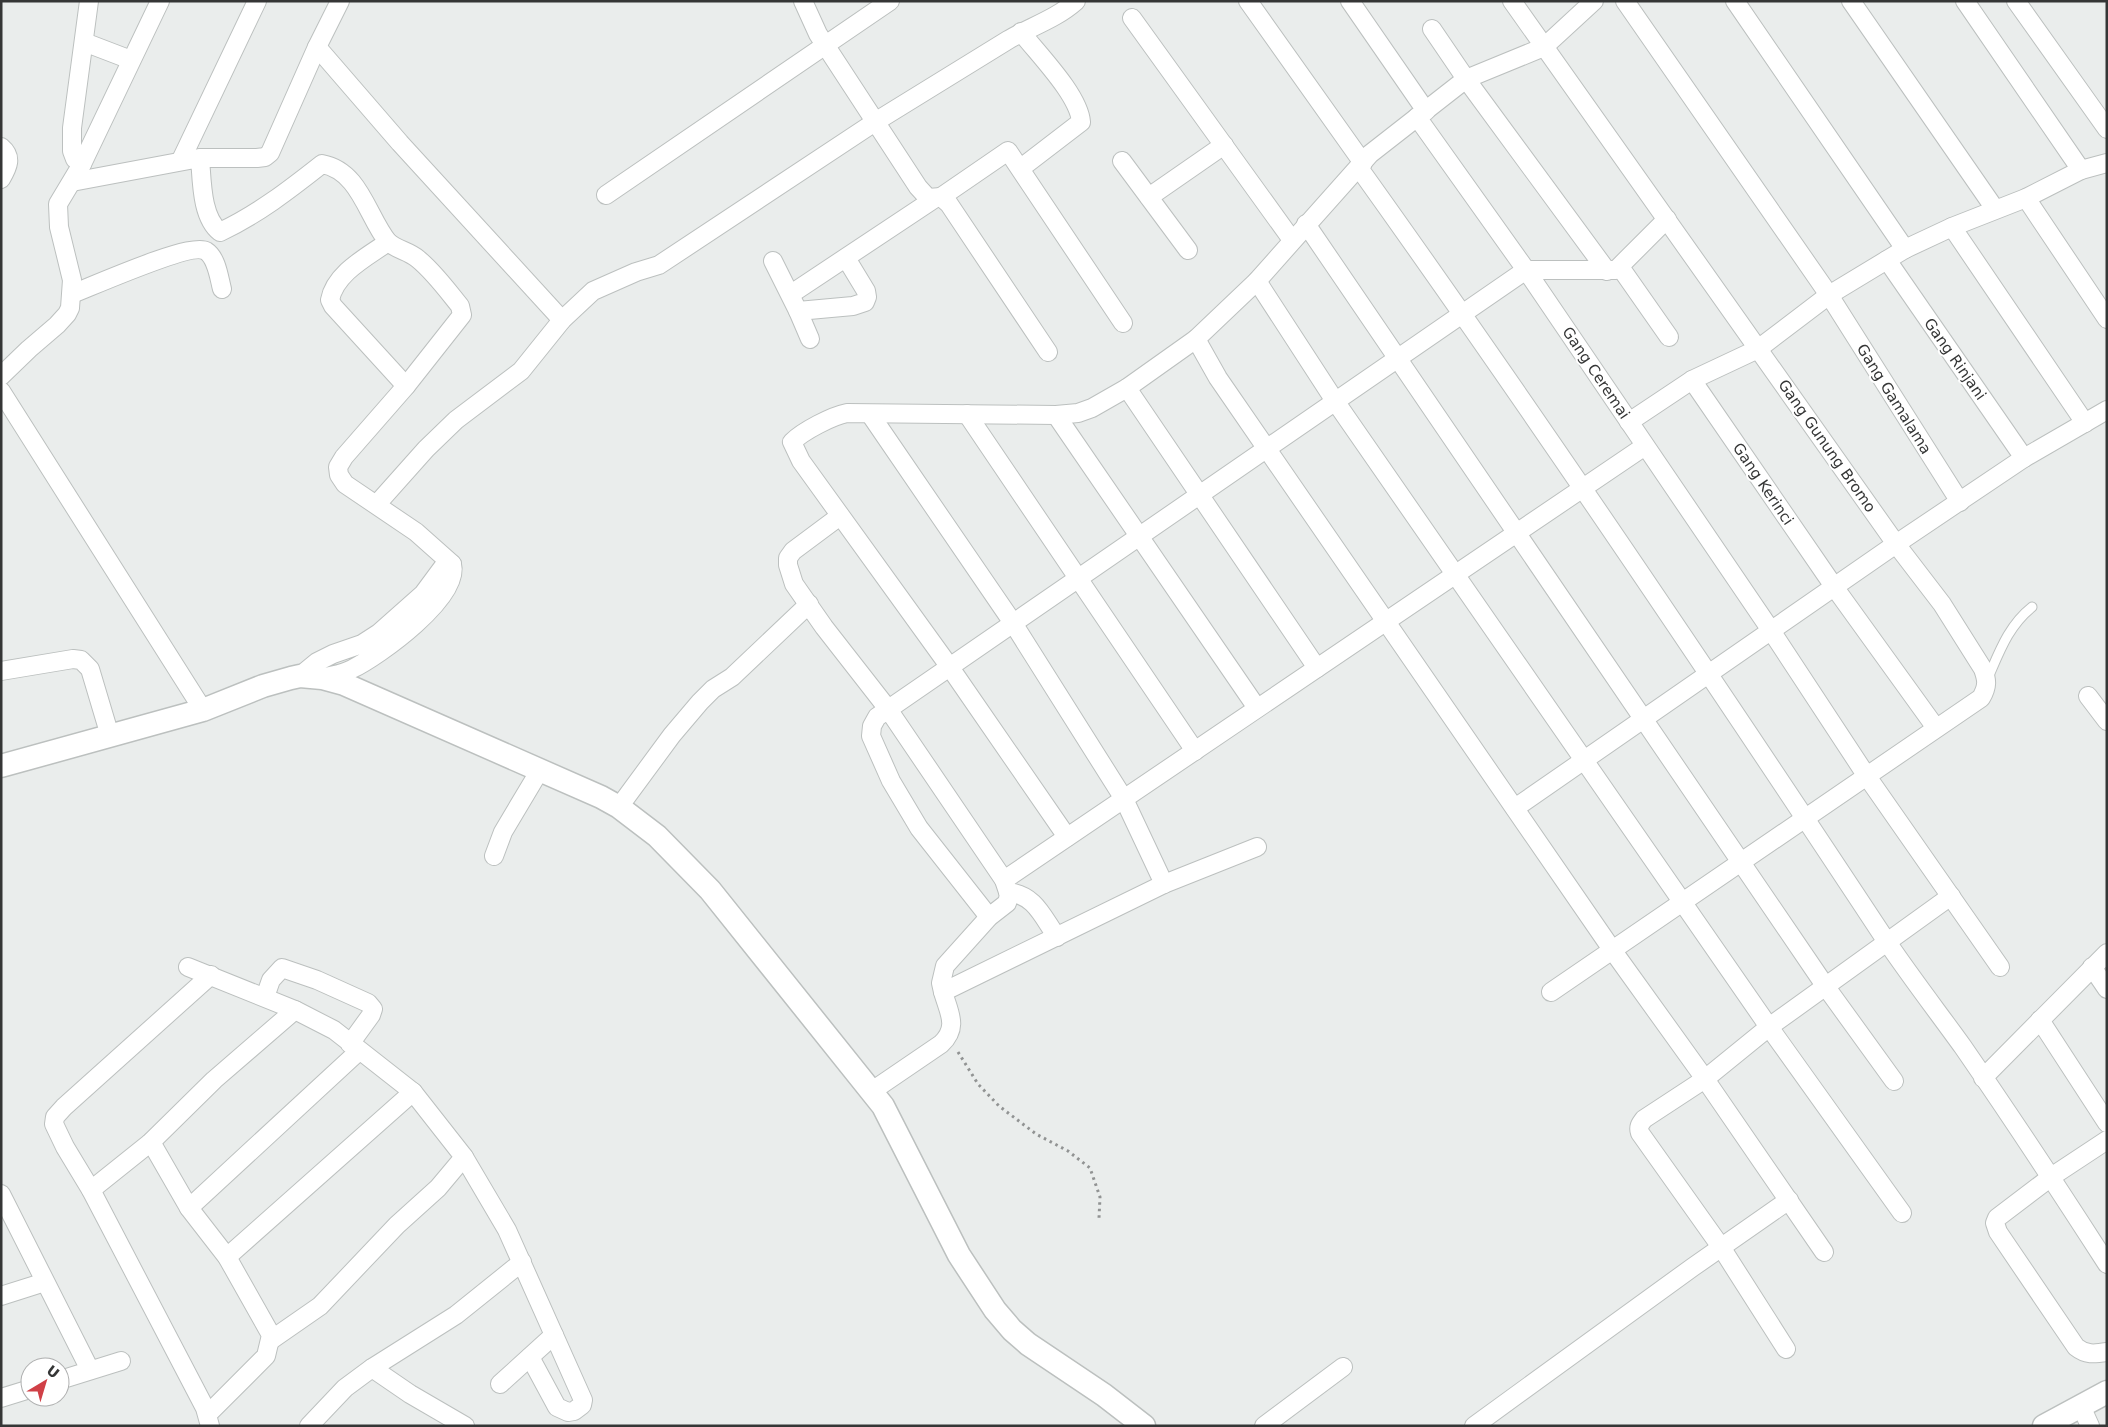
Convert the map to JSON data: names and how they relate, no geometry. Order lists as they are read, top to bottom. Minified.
{"streets":{"street":["Gang Rinjani","Gang Ceremai","Gang Gamalama","Gang Gunung Bromo","Gang Kerinci"]},"north":"top right"}
